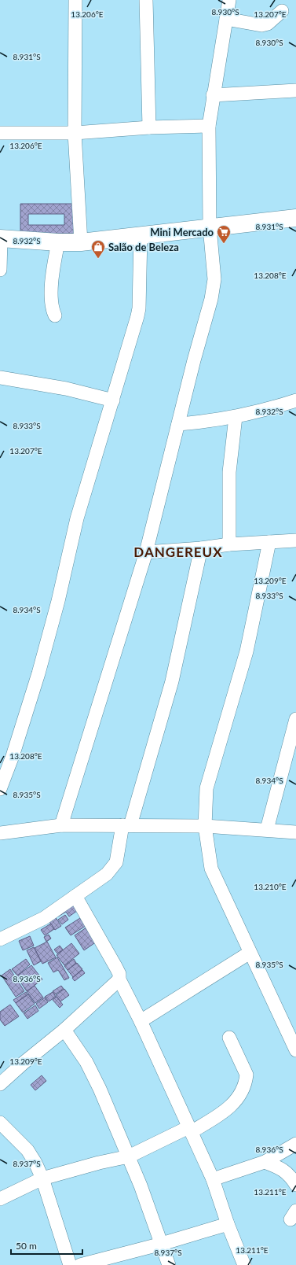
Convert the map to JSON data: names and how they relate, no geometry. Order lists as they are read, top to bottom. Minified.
{"districts":["DANGEREUX"],"places":{"supermarket":["Mini Mercado"],"shop":["Salão de Beleza"]},"scale_bar":"50 m","coordinates":["8.930°S","13.206°E","13.207°E","8.931°S","8.932°S","13.208°E","8.933°S","13.209°E","8.934°S","8.935°S","13.210°E","8.936°S","8.937°S","13.211°E"]}
